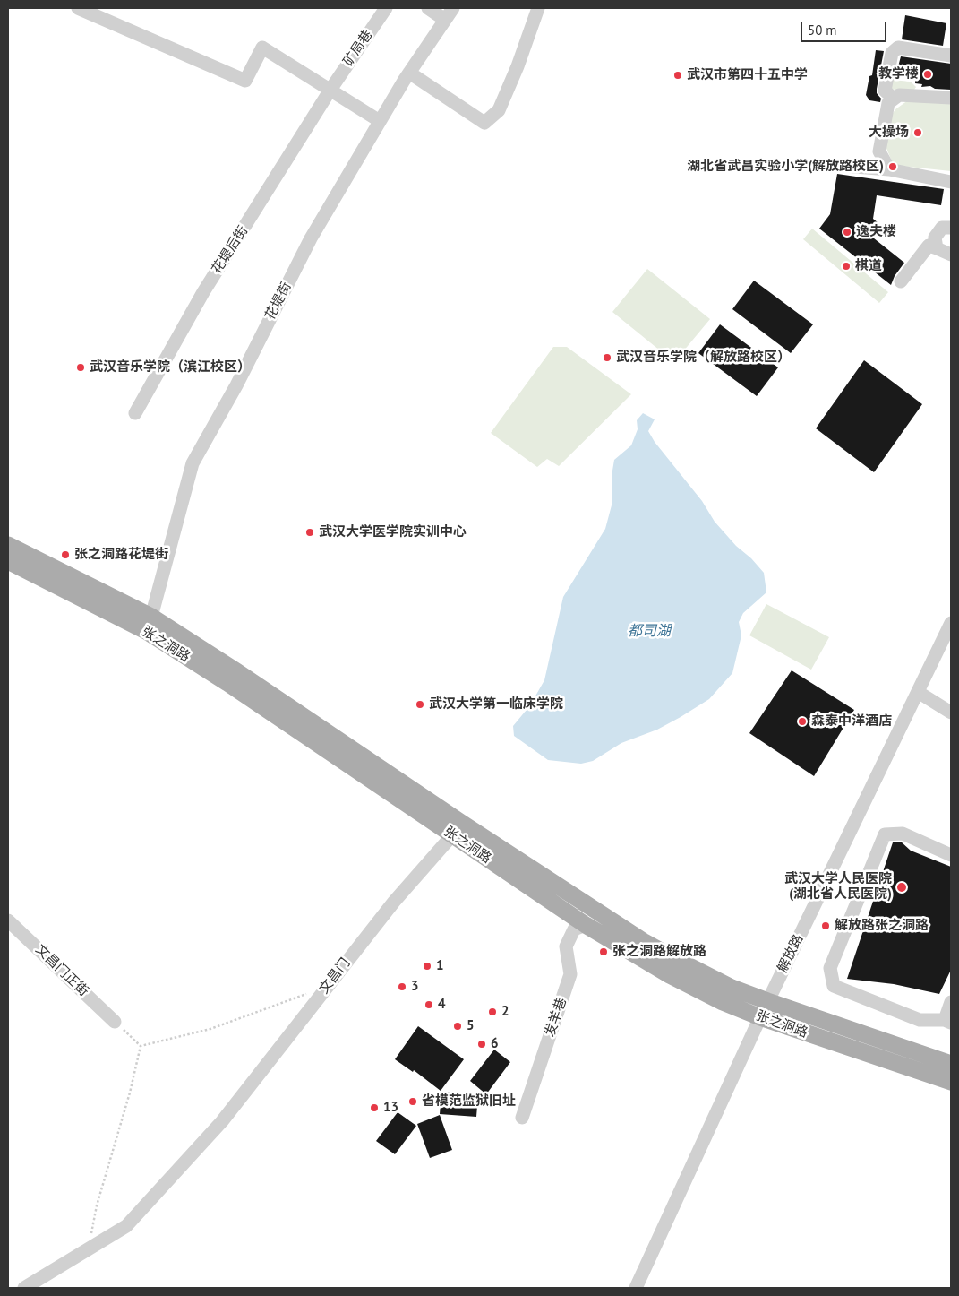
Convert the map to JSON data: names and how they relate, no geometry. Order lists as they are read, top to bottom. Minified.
{"streets":{"main road":["张之洞路"],"street":["矿局巷","花堤后街","花堤街","解放路","文昌门正街","文昌门","发羊巷"]},"crossings":[["矿局巷","花堤后街"],["花堤街","张之洞路"],["张之洞路","解放路"],["张之洞路","文昌门"],["张之洞路","发羊巷"]],"water":["都司湖"],"places":["教学楼","武汉市第四十五中学","大操场","湖北省武昌实验小学(解放路校区)","逸夫楼","棋道","武汉音乐学院（解放路校区）","武汉音乐学院（滨江校区）","武汉大学医学院实训中心","张之洞路花堤街","武汉大学第一临床学院","森泰中洋酒店","武汉大学人民医院 (湖北省人民医院)","解放路张之洞路","张之洞路解放路","1","3","4","2","5","6","省模范监狱旧址","13"],"scale_bar":"50 m"}
